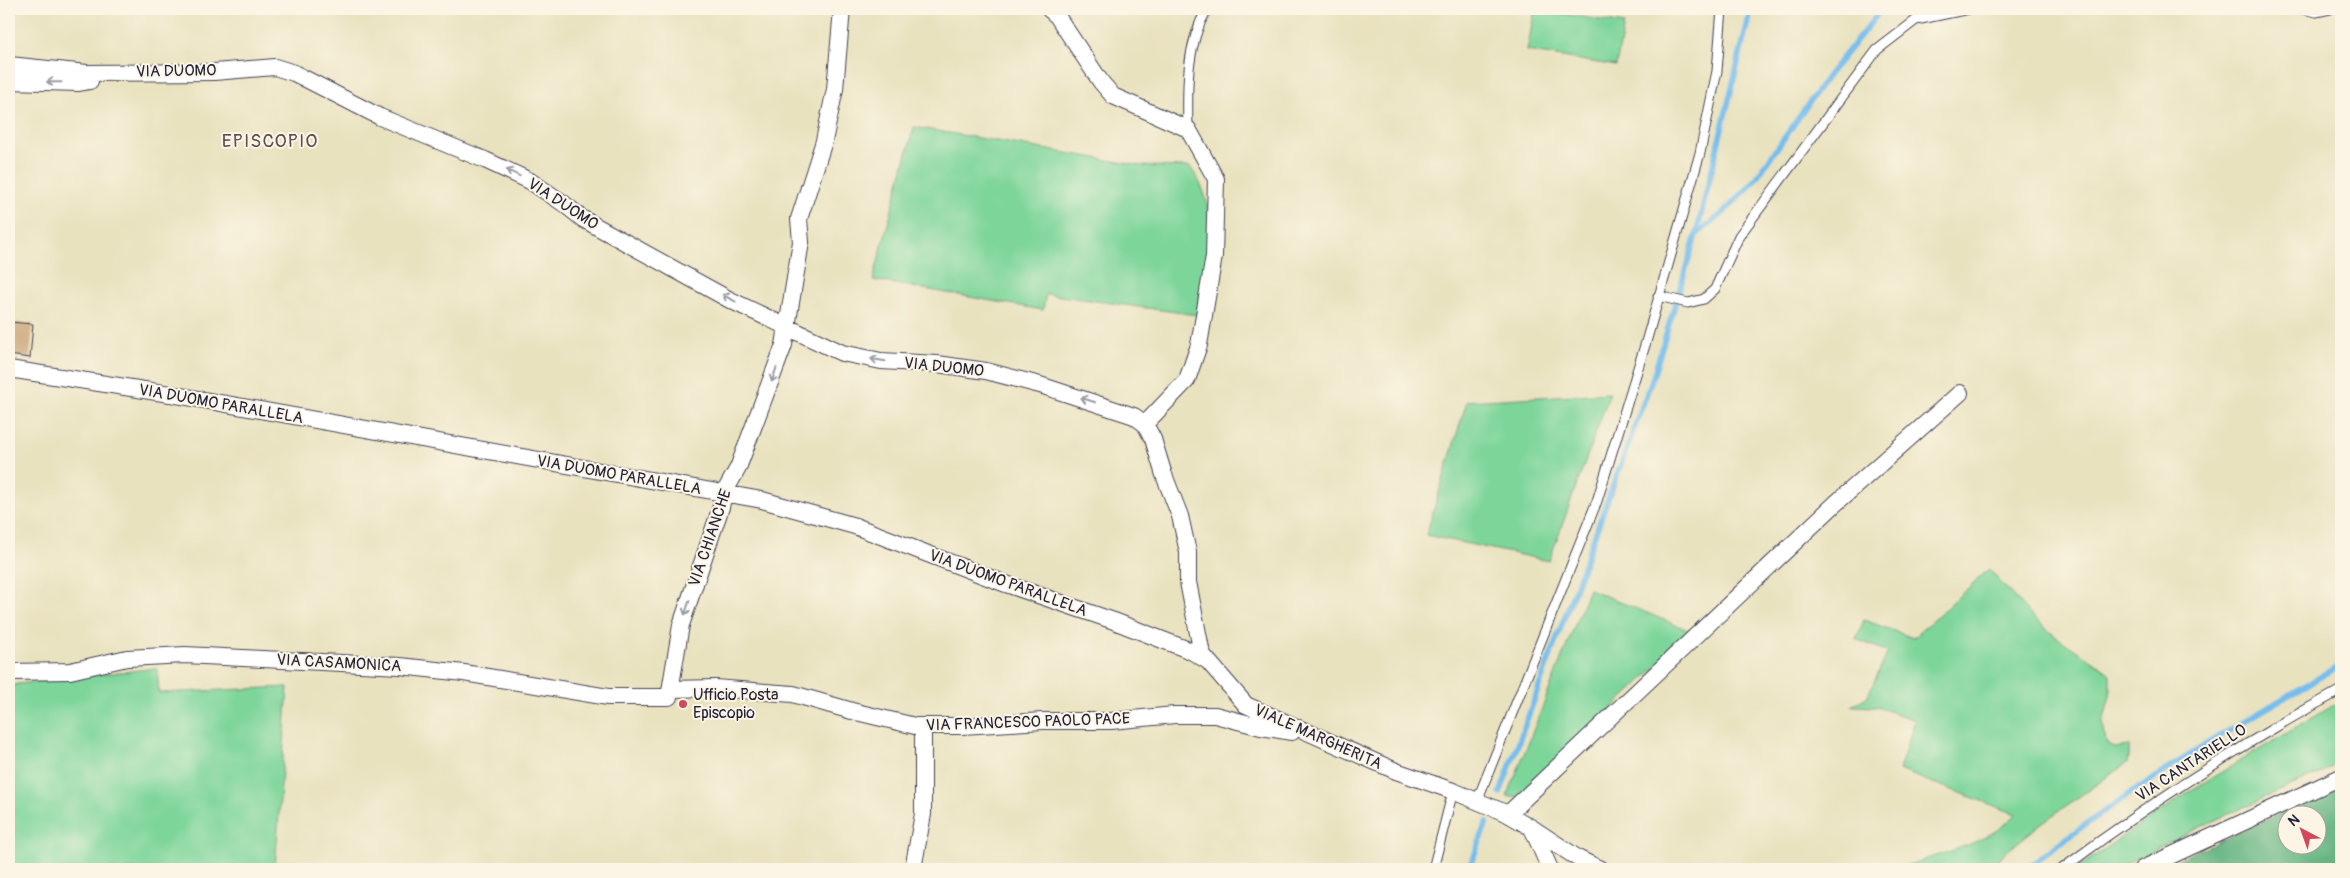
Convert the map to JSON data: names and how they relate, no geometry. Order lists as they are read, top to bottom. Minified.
{"streets":{"street":["VIA DUOMO","VIA DUOMO PARALLELA","VIA CHIANCHE","VIA CASAMONICA","VIA FRANCESCO PAOLO PACE","VIALE MARGHERITA"],"lane":["VIA CANTARIELLO"]},"crossings":[["VIA DUOMO","VIA CHIANCHE"],["VIA DUOMO","VIALE MARGHERITA"],["VIA DUOMO PARALLELA","VIA CHIANCHE"],["VIA DUOMO PARALLELA","VIALE MARGHERITA"],["VIA CHIANCHE","VIA CASAMONICA"],["VIA CHIANCHE","VIA FRANCESCO PAOLO PACE"],["VIA CASAMONICA","VIA FRANCESCO PAOLO PACE"],["VIA FRANCESCO PAOLO PACE","VIALE MARGHERITA"]],"one_way":["VIA DUOMO","VIA CHIANCHE"],"districts":["EPISCOPIO"],"places":["Ufficio Posta Episcopio"],"north":"top left"}
